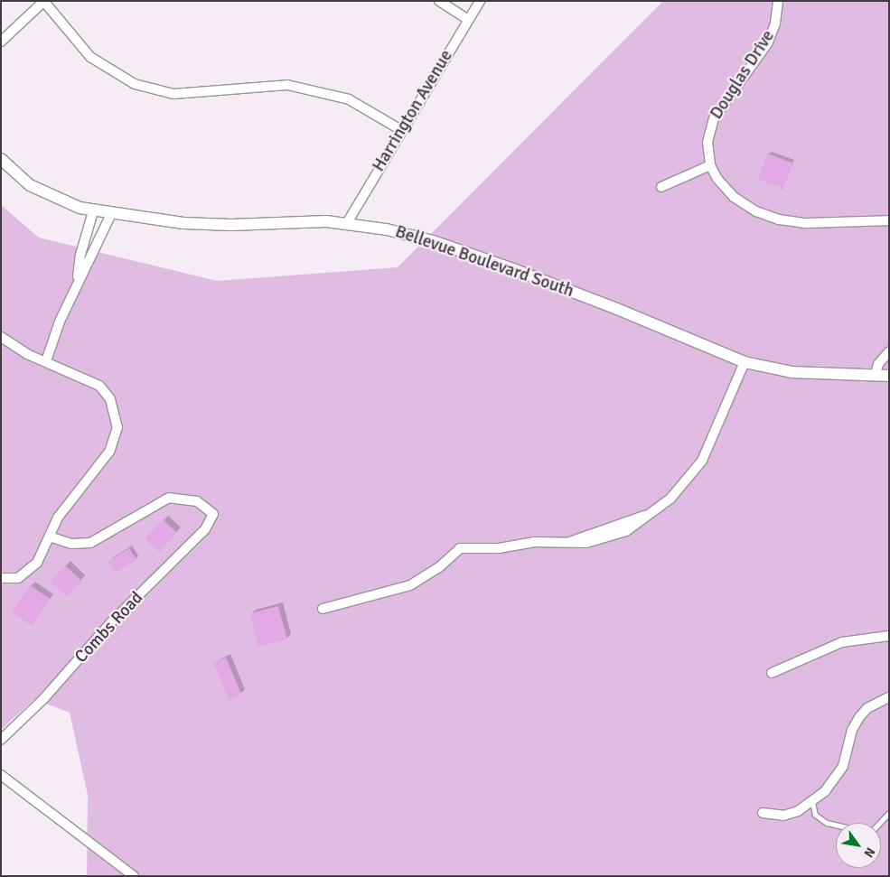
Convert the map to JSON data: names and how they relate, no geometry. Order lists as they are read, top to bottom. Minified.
{"streets":{"street":["Douglas Drive","Harrington Avenue","Bellevue Boulevard South","Combs Road"]},"crossings":[["Harrington Avenue","Bellevue Boulevard South"]],"north":"bottom right"}
